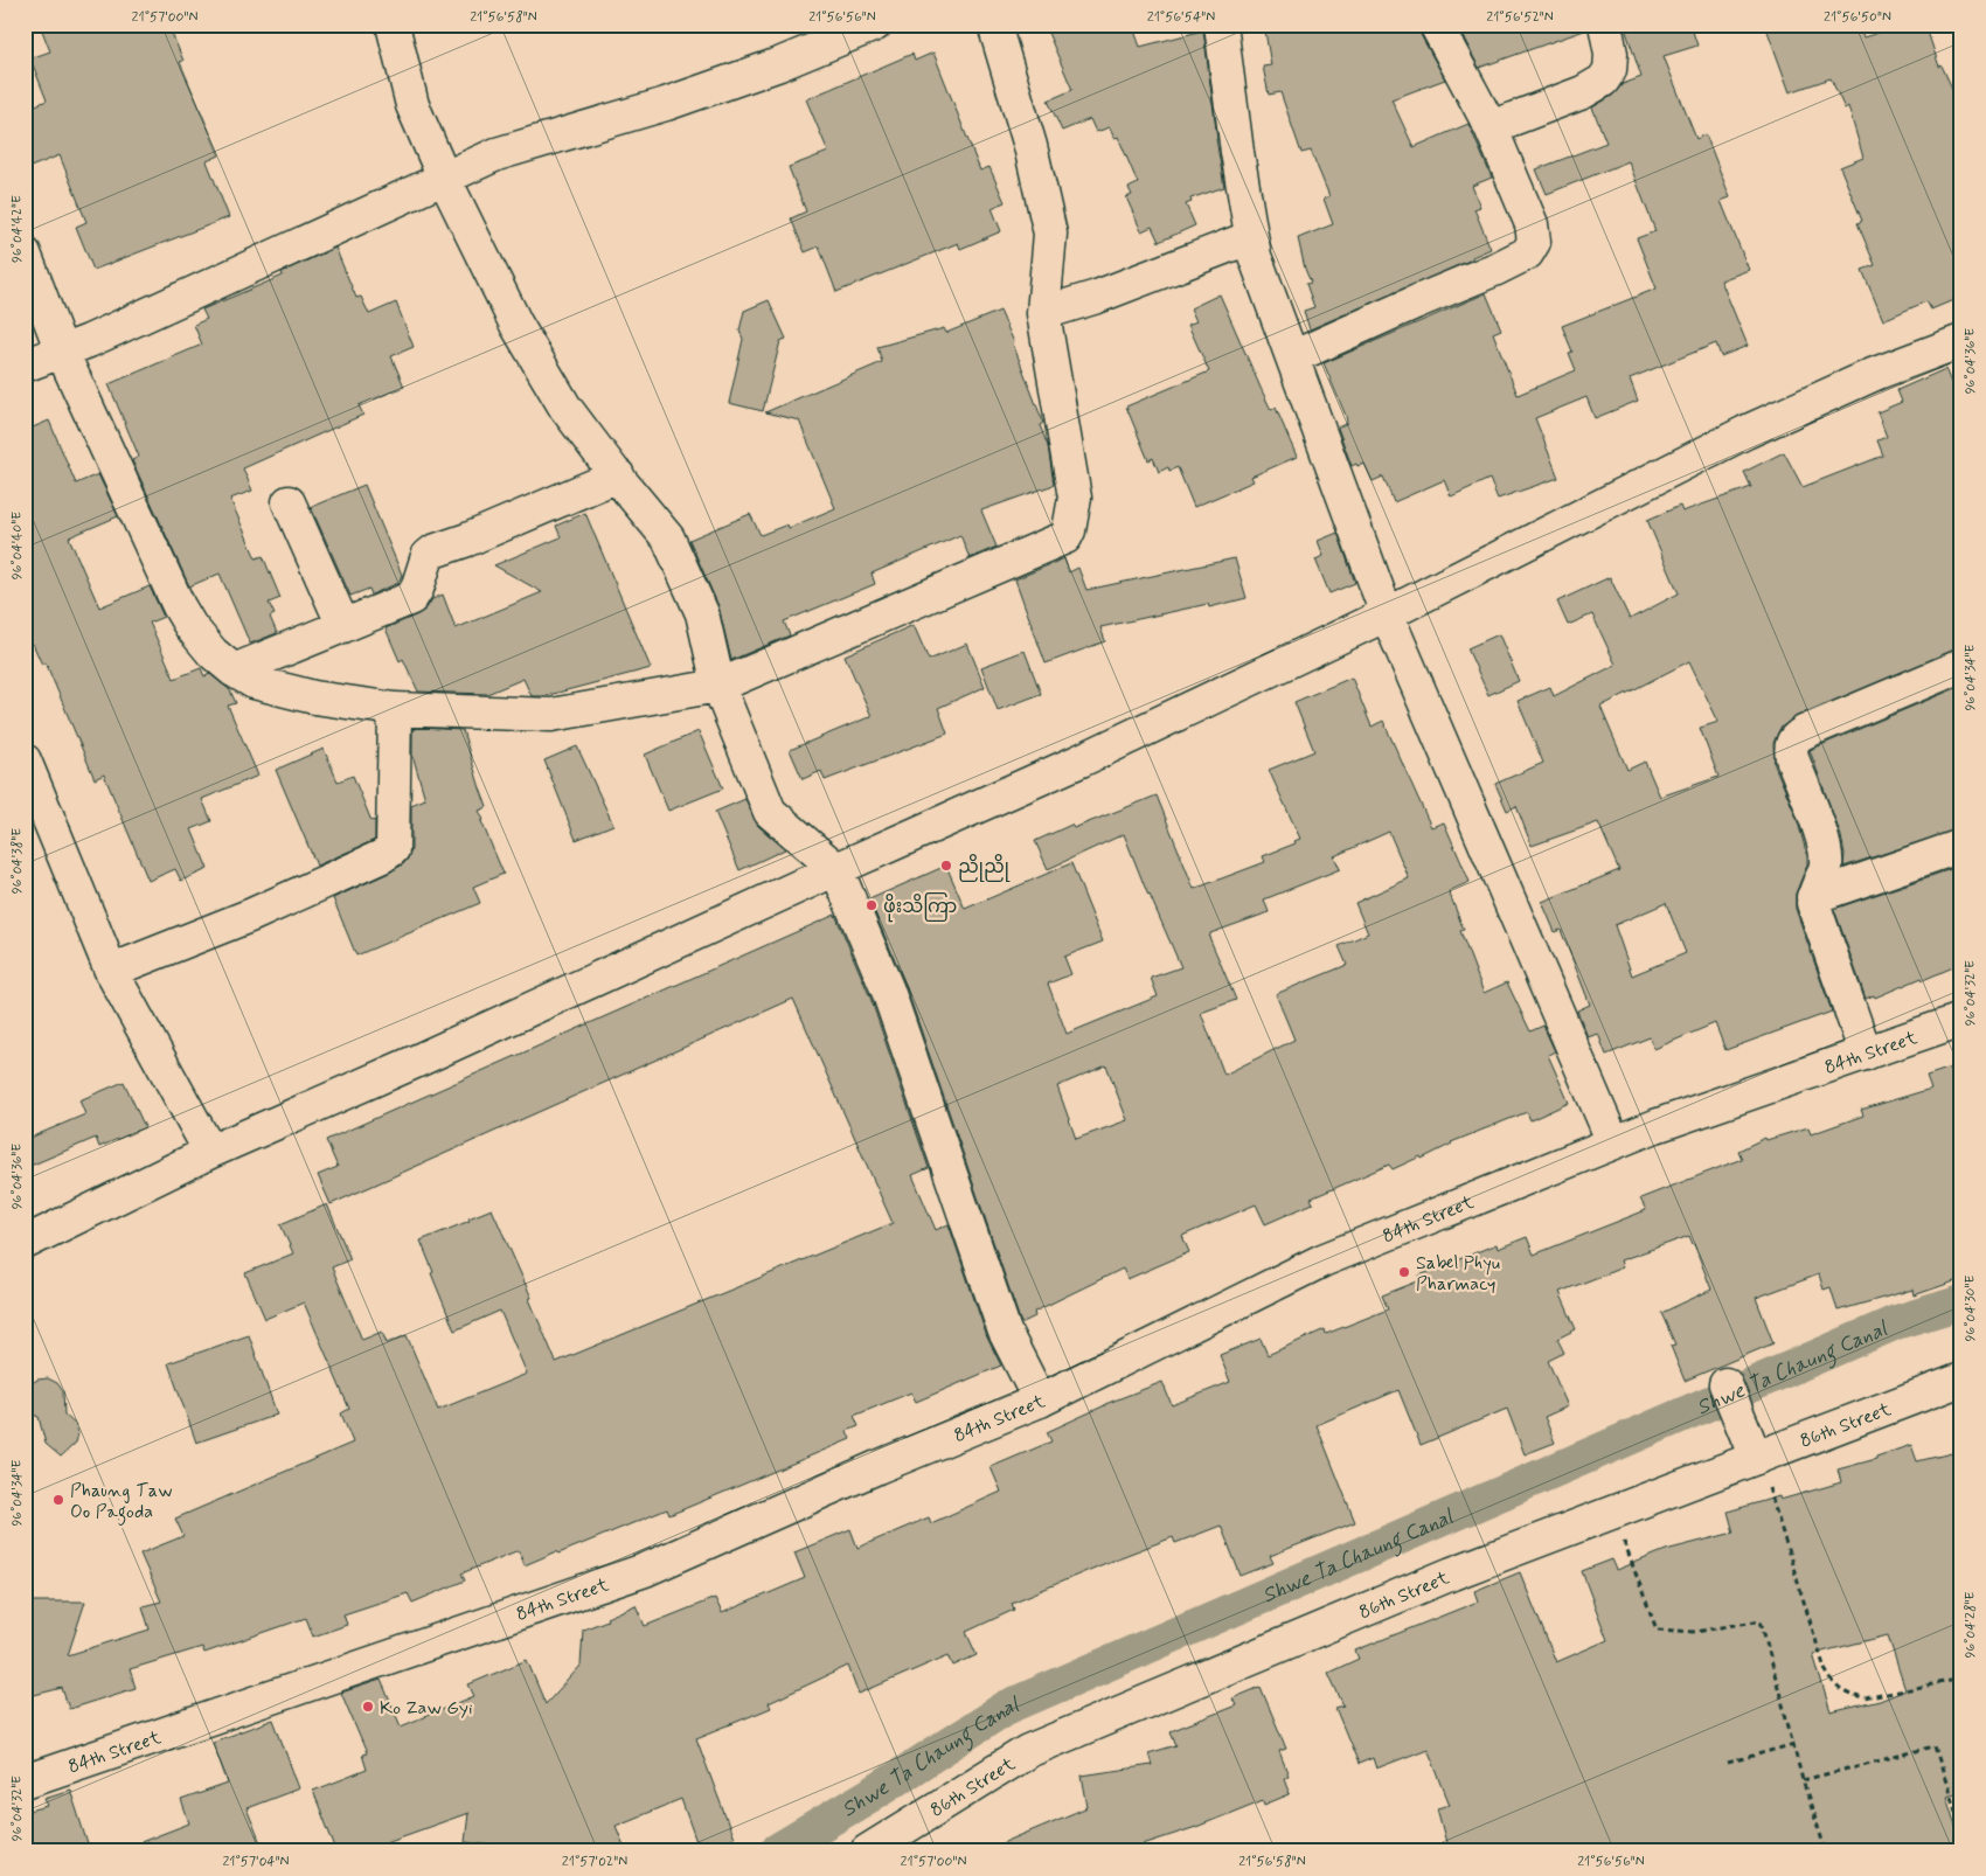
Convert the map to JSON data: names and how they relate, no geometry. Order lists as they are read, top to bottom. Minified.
{"streets":{"street":["84th Street","86th Street"]},"water":["Shwe Ta Chaung Canal"],"places":["ညိုညို","ဖိုးသိကြာ","Sabel Phyu Pharmacy","Phaung Taw Oo Pagoda","Ko Zaw Gyi"],"coordinates":["21°57'00\"N","21°56'58\"N","21°56'56\"N","21°56'54\"N","21°56'52\"N","21°56'50\"N","96°04'42\"E","96°04'36\"E","96°04'40\"E","96°04'34\"E","96°04'38\"E","96°04'32\"E","96°04'30\"E","96°04'28\"E","21°57'04\"N","21°57'02\"N"]}
